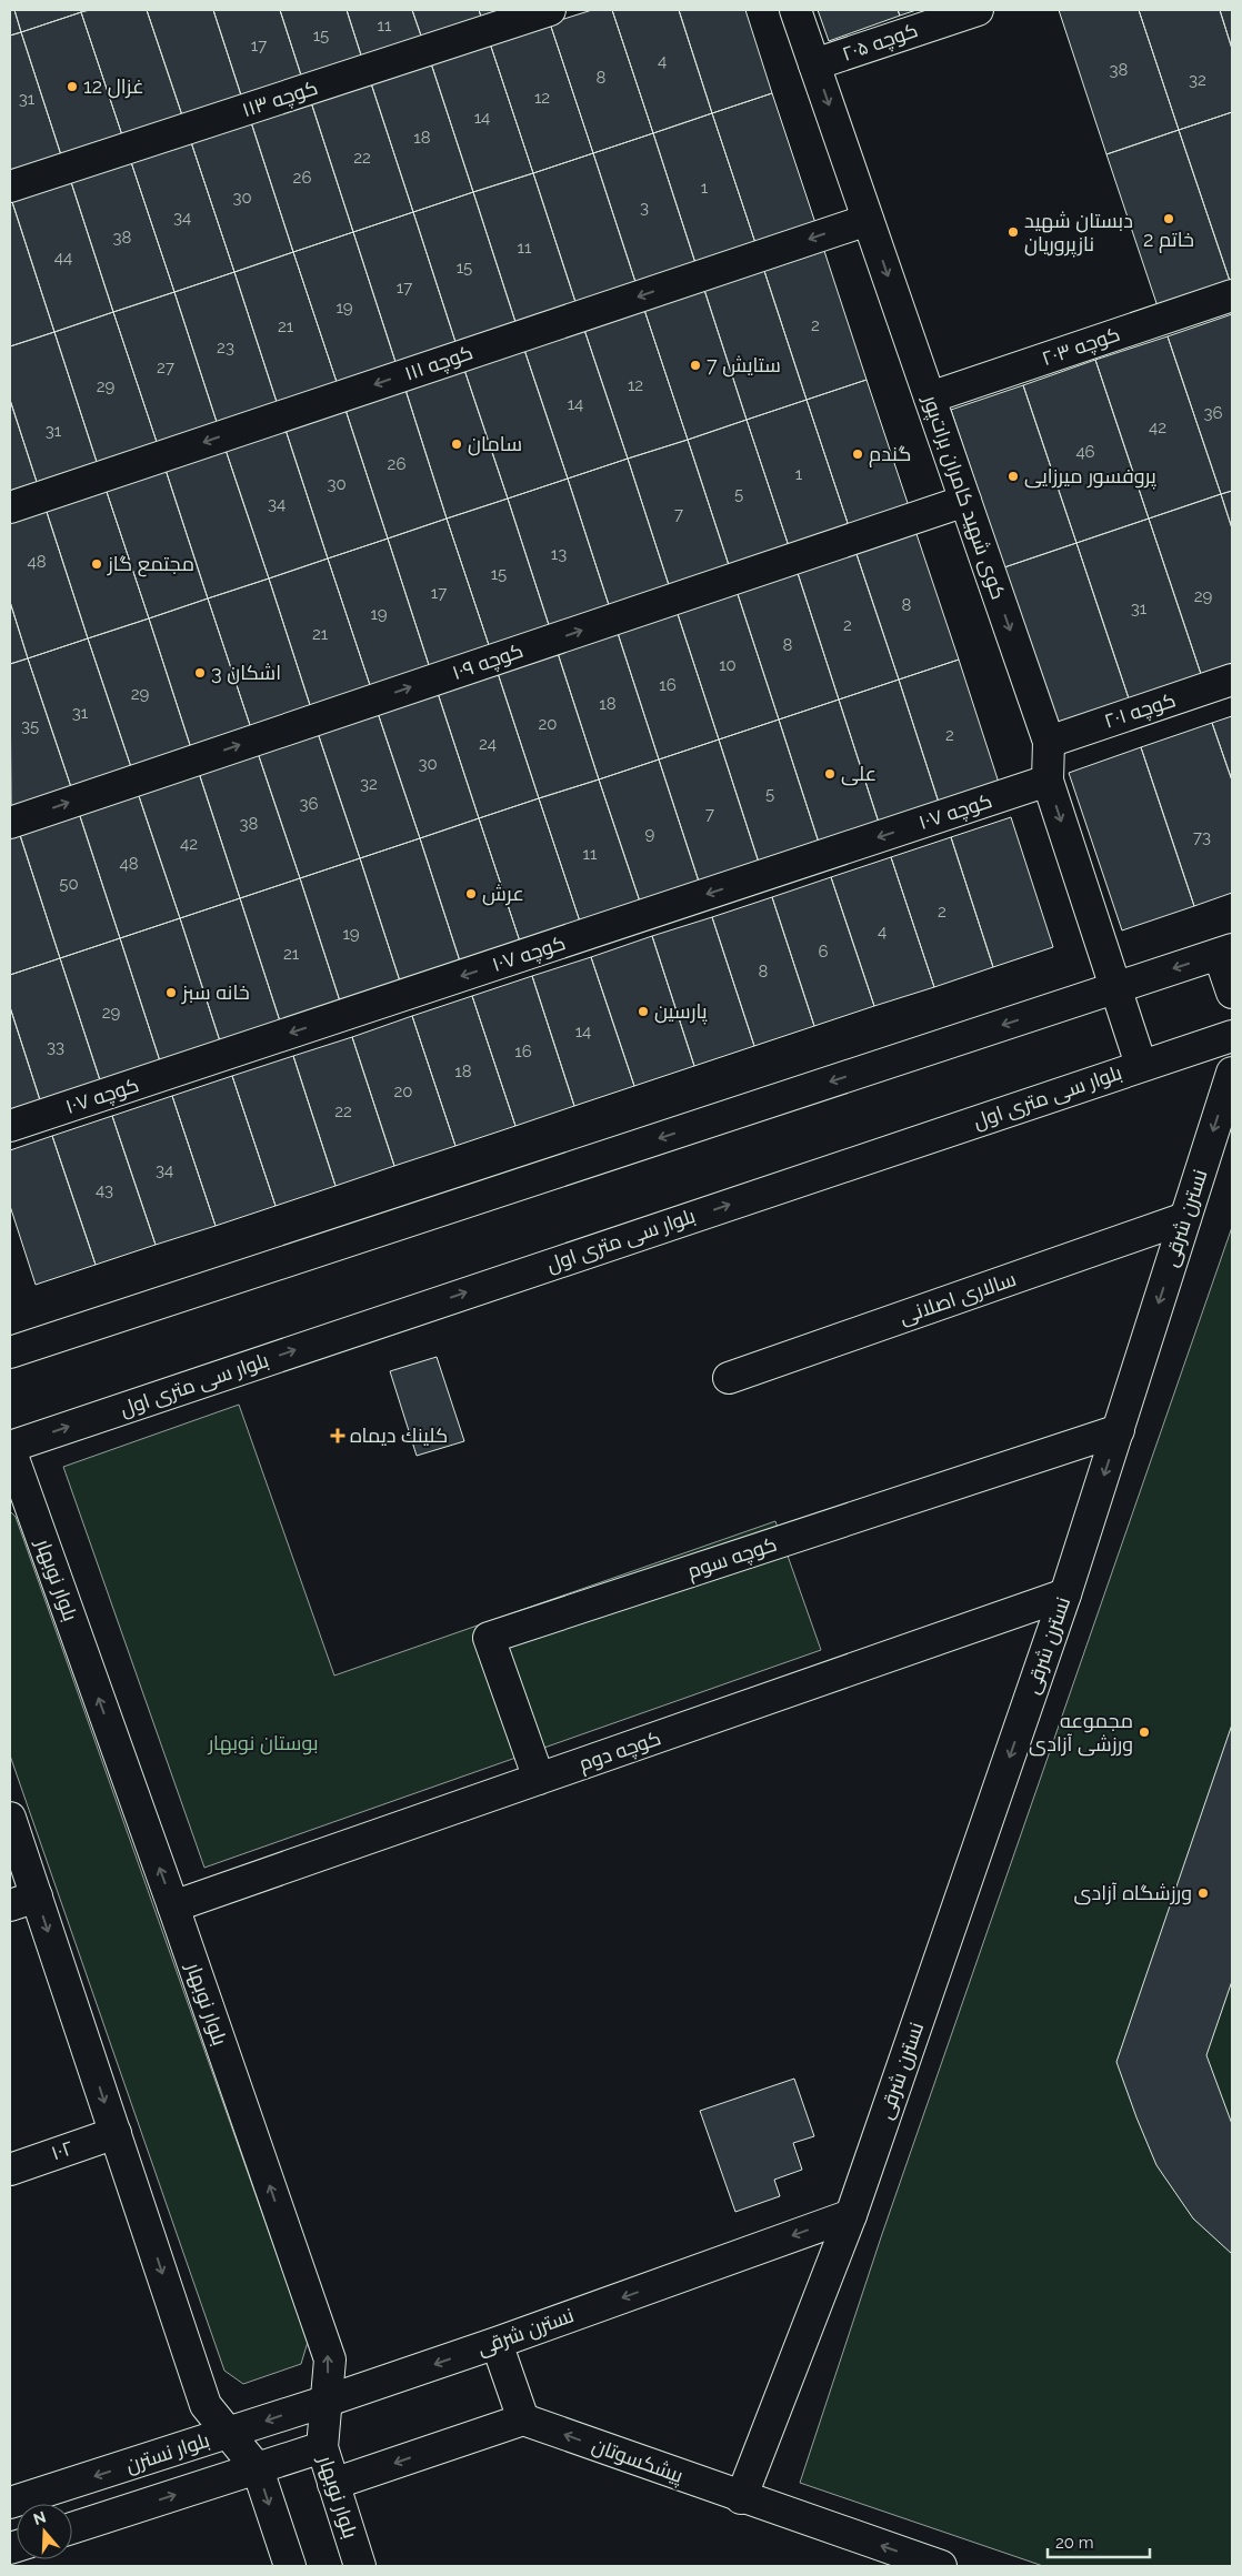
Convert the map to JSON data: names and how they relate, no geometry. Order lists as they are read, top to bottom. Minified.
{"streets":{"street":["کوچه ۲۰۵","کوچه ۱۱۳","کوچه ۲۰۳","کوچه ۱۱۱","کوی شهید کامران برات‌پور","کوچه ۱۰۹","کوچه ۲۰۱","کوچه ۱۰۷","بلوار سی متری اول","نسترن شرقی","سالاری اصلانی","کوچه سوم","بلوار نوبهار","کوچه دوم","۱۰۲","بلوار نسترن","پیشکسوتان"]},"crossings":[["کوچه ۲۰۵","کوی شهید کامران برات‌پور"],["کوچه ۲۰۳","کوی شهید کامران برات‌پور"],["کوچه ۱۱۱","کوی شهید کامران برات‌پور"],["کوی شهید کامران برات‌پور","کوچه ۱۰۹"],["کوی شهید کامران برات‌پور","کوچه ۲۰۱"],["کوی شهید کامران برات‌پور","کوچه ۱۰۷"],["کوی شهید کامران برات‌پور","بلوار سی متری اول"],["بلوار سی متری اول","بلوار نوبهار"],["نسترن شرقی","سالاری اصلانی"],["نسترن شرقی","کوچه سوم"],["نسترن شرقی","بلوار نوبهار"],["نسترن شرقی","کوچه دوم"],["نسترن شرقی","بلوار نسترن"],["نسترن شرقی","پیشکسوتان"],["کوچه سوم","کوچه دوم"],["بلوار نوبهار","کوچه دوم"],["بلوار نوبهار","بلوار نسترن"]],"one_way":["کوچه ۱۱۱","کوی شهید کامران برات‌پور","کوچه ۱۰۹","نسترن شرقی","پیشکسوتان"],"parks":["بوستان نوبهار"],"places":{"other":["غزال 12","خاتم 2","دبستان شهید نازپروریان","ستایش 7","سامان","گندم","پروفسور میرزایی","مجتمع گاز","اشکان 3","علی","عرش","خانه سبز","پارسین","مجموعه ورزشی آزادی","ورزشگاه آزادی"],"health":["كلينك ديماه"]},"house_numbers":["11","15","17","4","38","8","32","12","31","14","18","22","26","1","30","3","34","38","11","44","15","17","19","2","21","23","27","12","29","14","36","42","31","46","26","1","30","5","34","7","13","48","15","17","29","8","31","19","2","21","8","10","16","29","18","31","20","35","2","24","30","32","5","36","7","38","9","73","42","11","48","50","2","4","19","6","21","8","29","14","33","16","18","20","22","34","43"],"scale_bar":"20 m","north":"top"}
